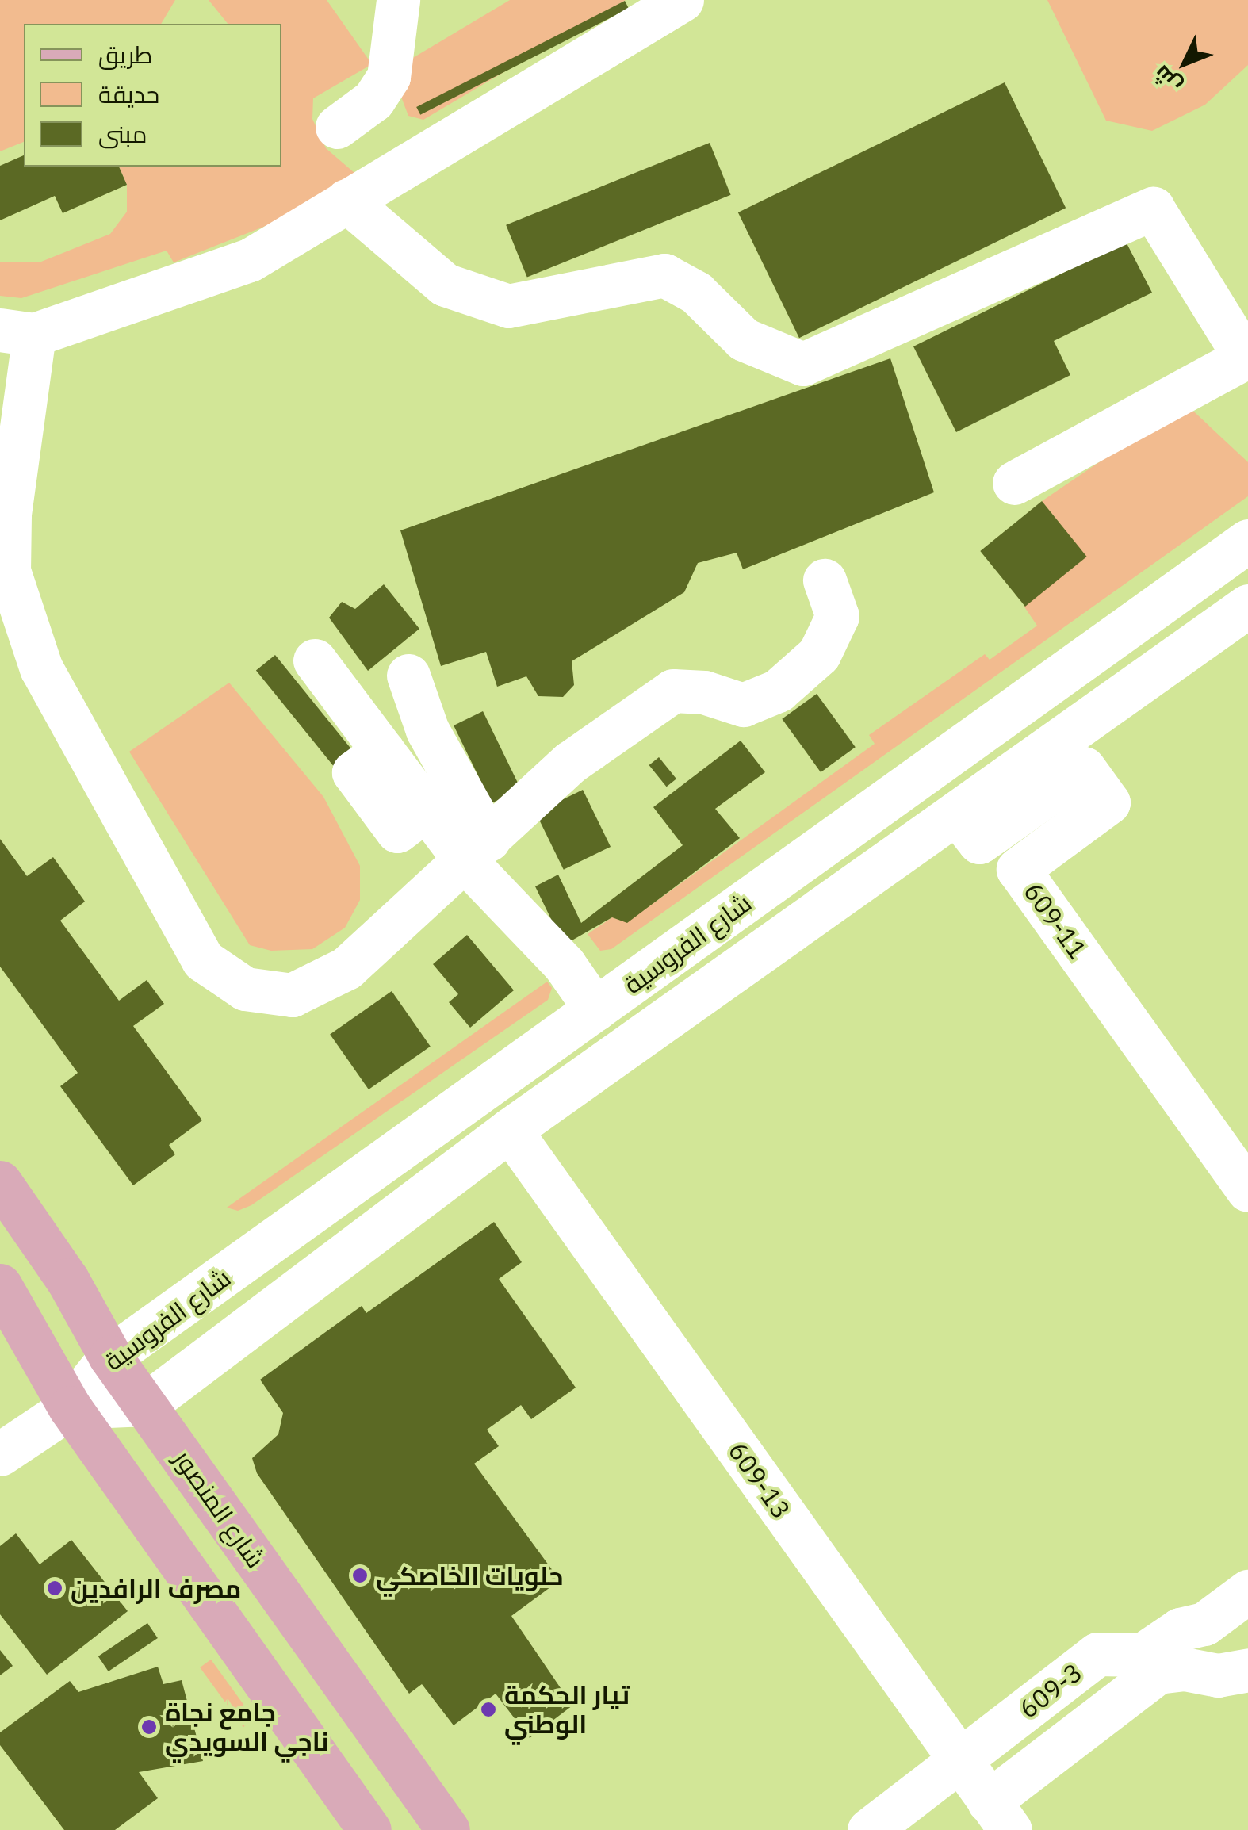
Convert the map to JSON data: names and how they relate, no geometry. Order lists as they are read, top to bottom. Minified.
{"streets":{"main road":["شارع المنصور"],"street":["609-11","شارع الفروسية","609-13","609-3"]},"crossings":[["609-11","شارع الفروسية"],["شارع الفروسية","609-13"],["شارع الفروسية","شارع المنصور"],["609-13","609-3"]],"places":["حلويات الخاصكي","مصرف الرافدين","تيار الحكمة الوطني","جامع نجاة ناجي السويدي"],"legend":["طريق","حديقة","مبنى"],"north":"bottom left"}
